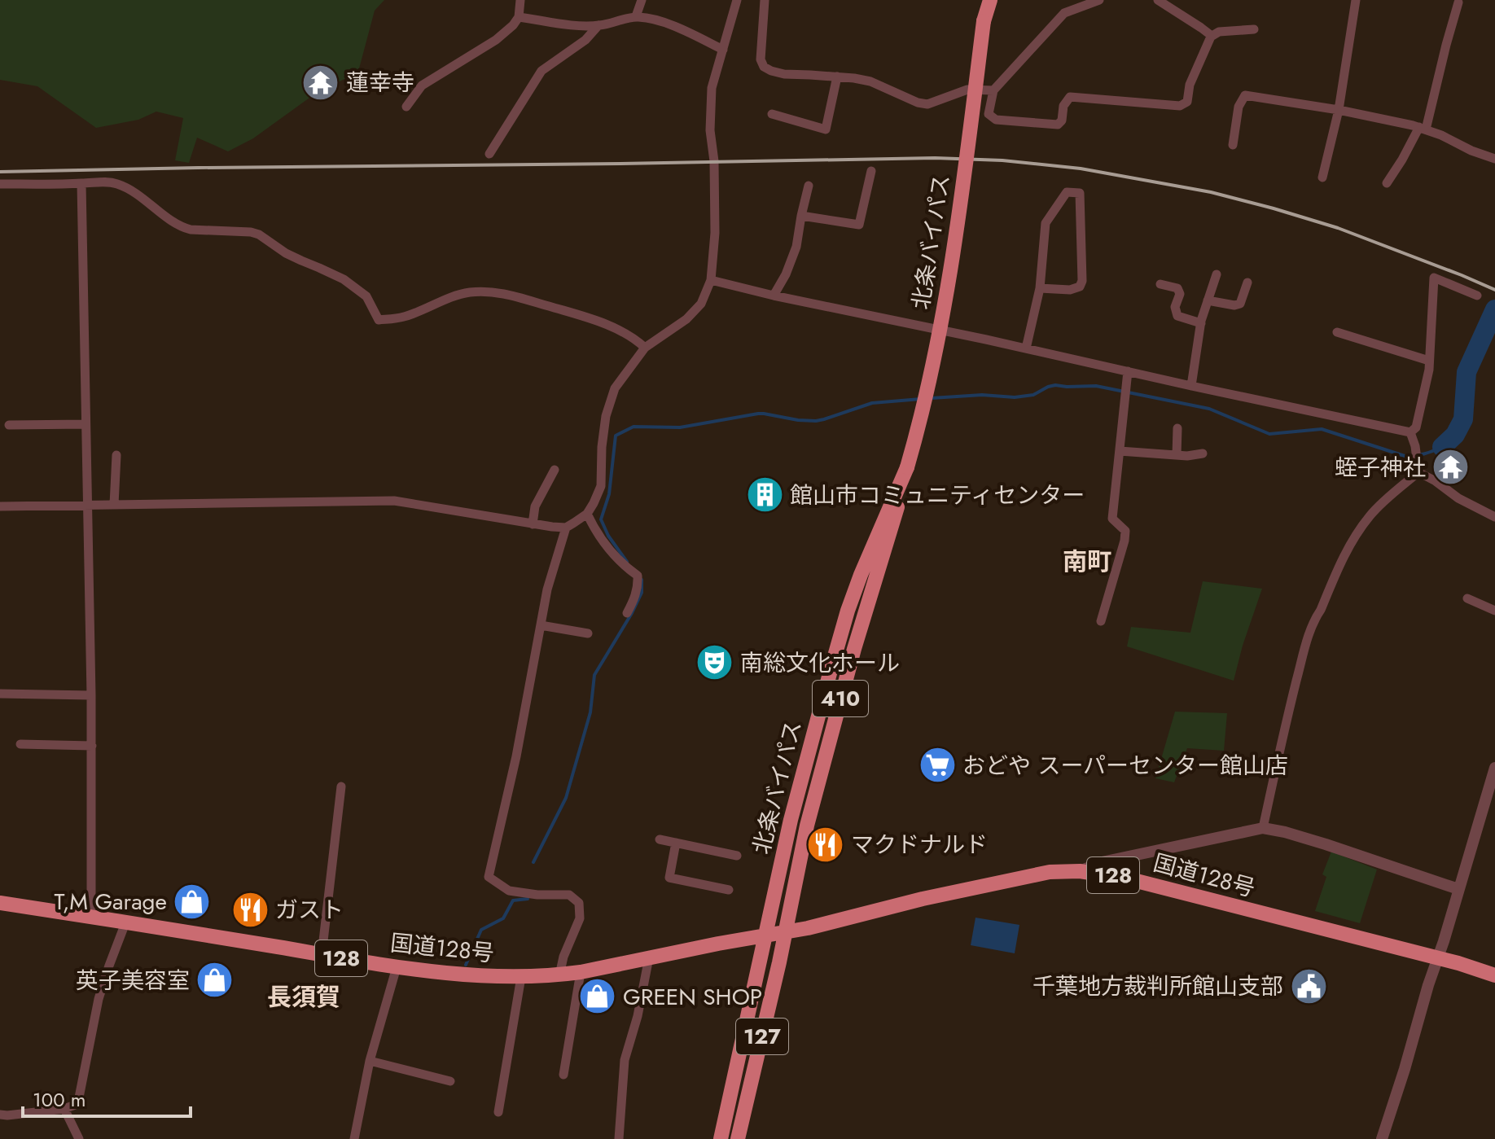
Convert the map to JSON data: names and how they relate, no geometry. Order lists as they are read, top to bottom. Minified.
{"streets":{"highway":["北条バイパス","410","128","国道128号","127"]},"crossings":[["北条バイパス","128"],["北条バイパス","国道128号"],["北条バイパス","127"],["128","国道128号"],["128","127"],["国道128号","127"]],"districts":["南町","長須賀"],"places":{"temple":["蓮幸寺","蛭子神社"],"building":["館山市コミュニティセンター"],"theatre":["南総文化ホール"],"supermarket":["おどや スーパーセンター館山店"],"restaurant":["マクドナルド","ガスト"],"shop":["T,M Garage","英子美容室","GREEN SHOP"],"public building":["千葉地方裁判所館山支部"]},"scale_bar":"100 m"}
